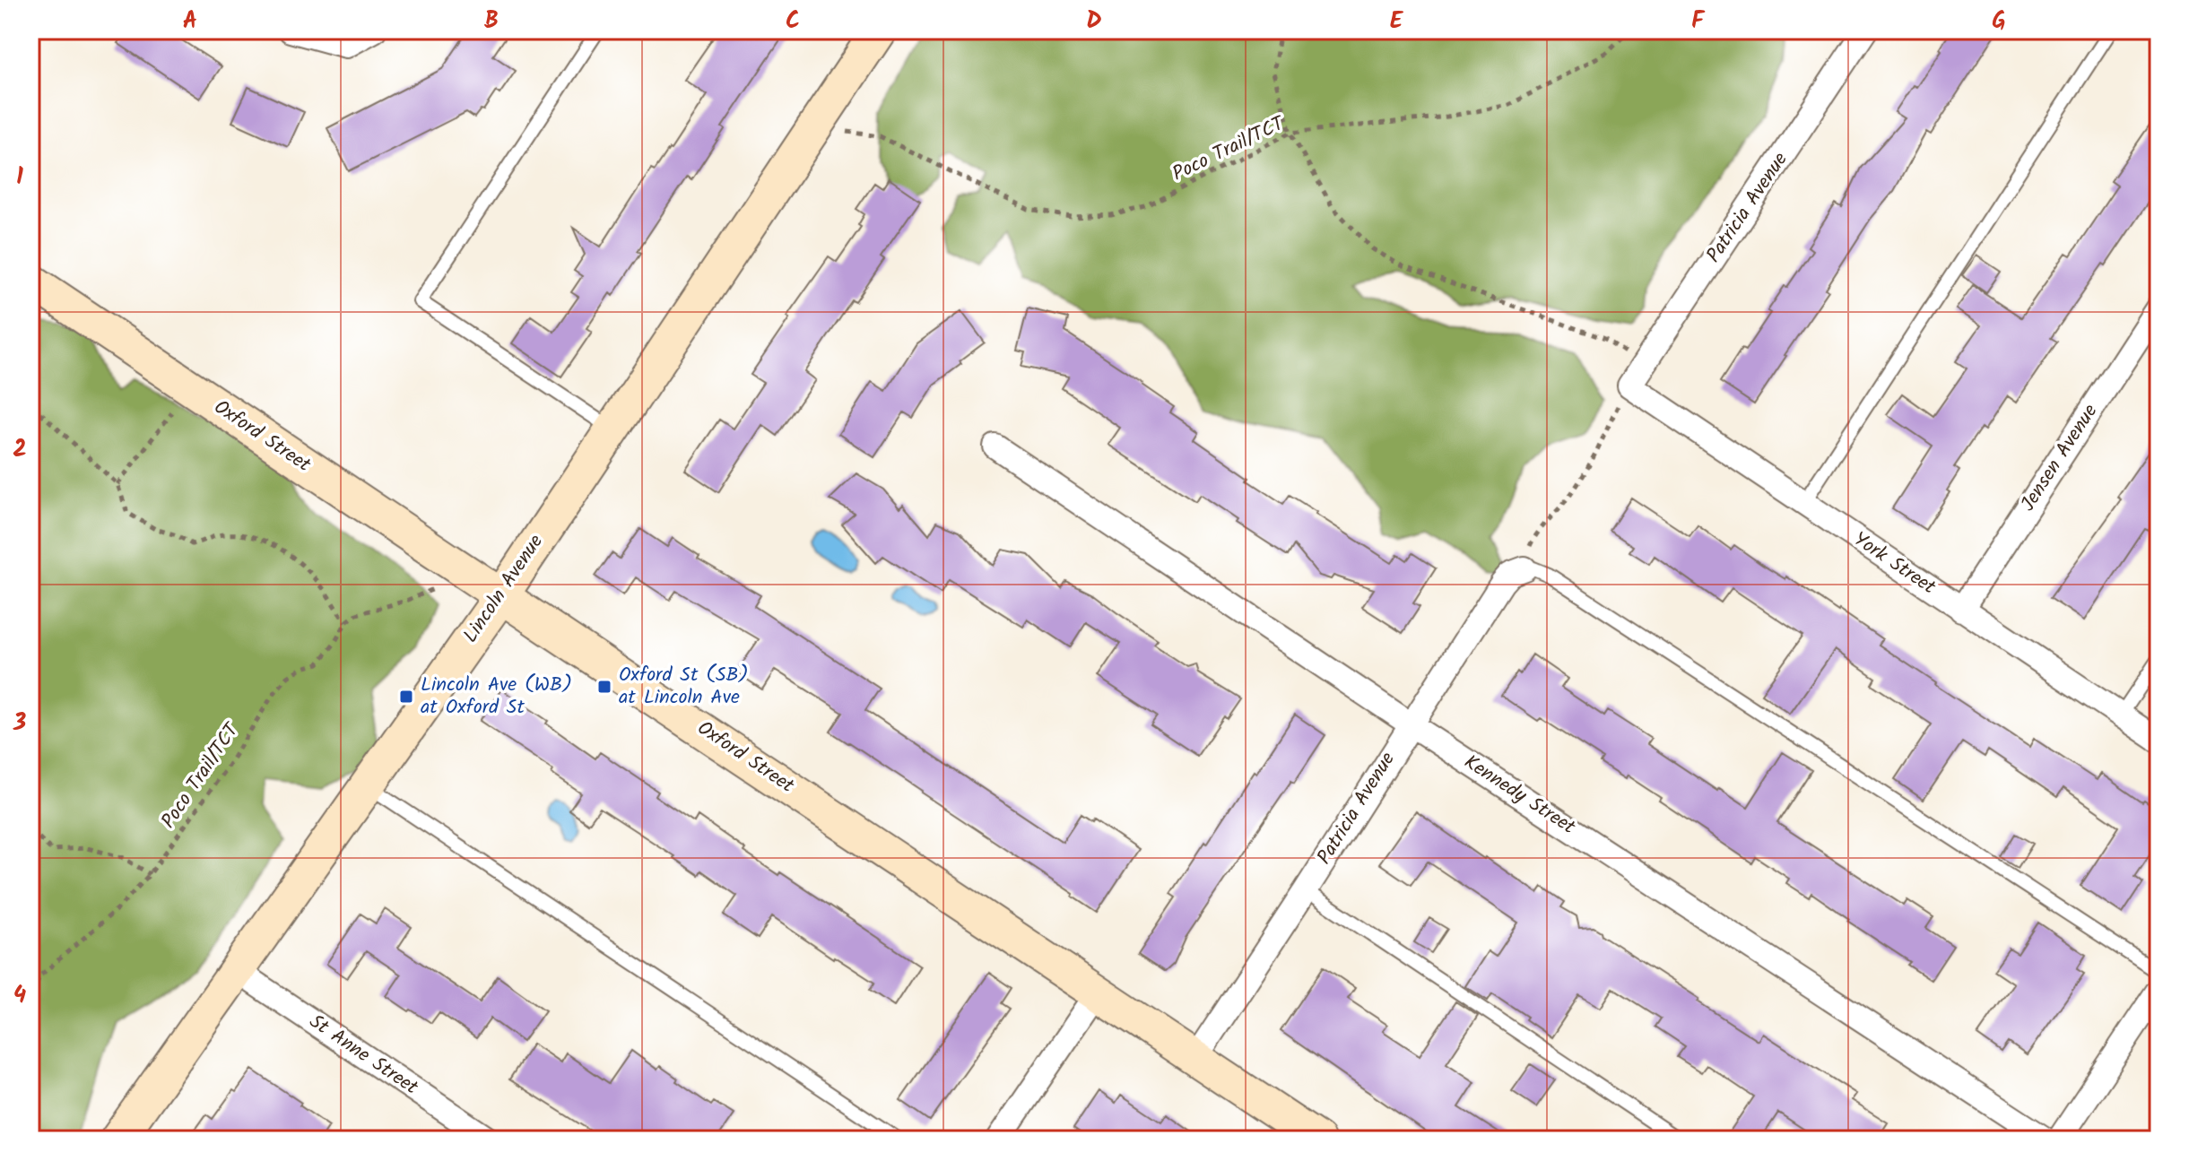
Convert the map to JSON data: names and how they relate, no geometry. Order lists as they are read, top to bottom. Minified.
{"streets":{"main road":["Oxford Street","Lincoln Avenue"],"street":["Patricia Avenue","Jensen Avenue","York Street","Kennedy Street","St Anne Street"],"path":["Poco Trail/TCT"]},"crossings":[["Patricia Avenue","Oxford Street"],["Patricia Avenue","York Street"],["Patricia Avenue","Kennedy Street"],["Oxford Street","Lincoln Avenue"],["Jensen Avenue","York Street"],["Lincoln Avenue","St Anne Street"]],"places":{"transit":["Oxford St (SB) at Lincoln Ave","Lincoln Ave (WB) at Oxford St"]},"grid":{"columns":["A","B","C","D","E","F","G"],"rows":["1","2","3","4"]}}
